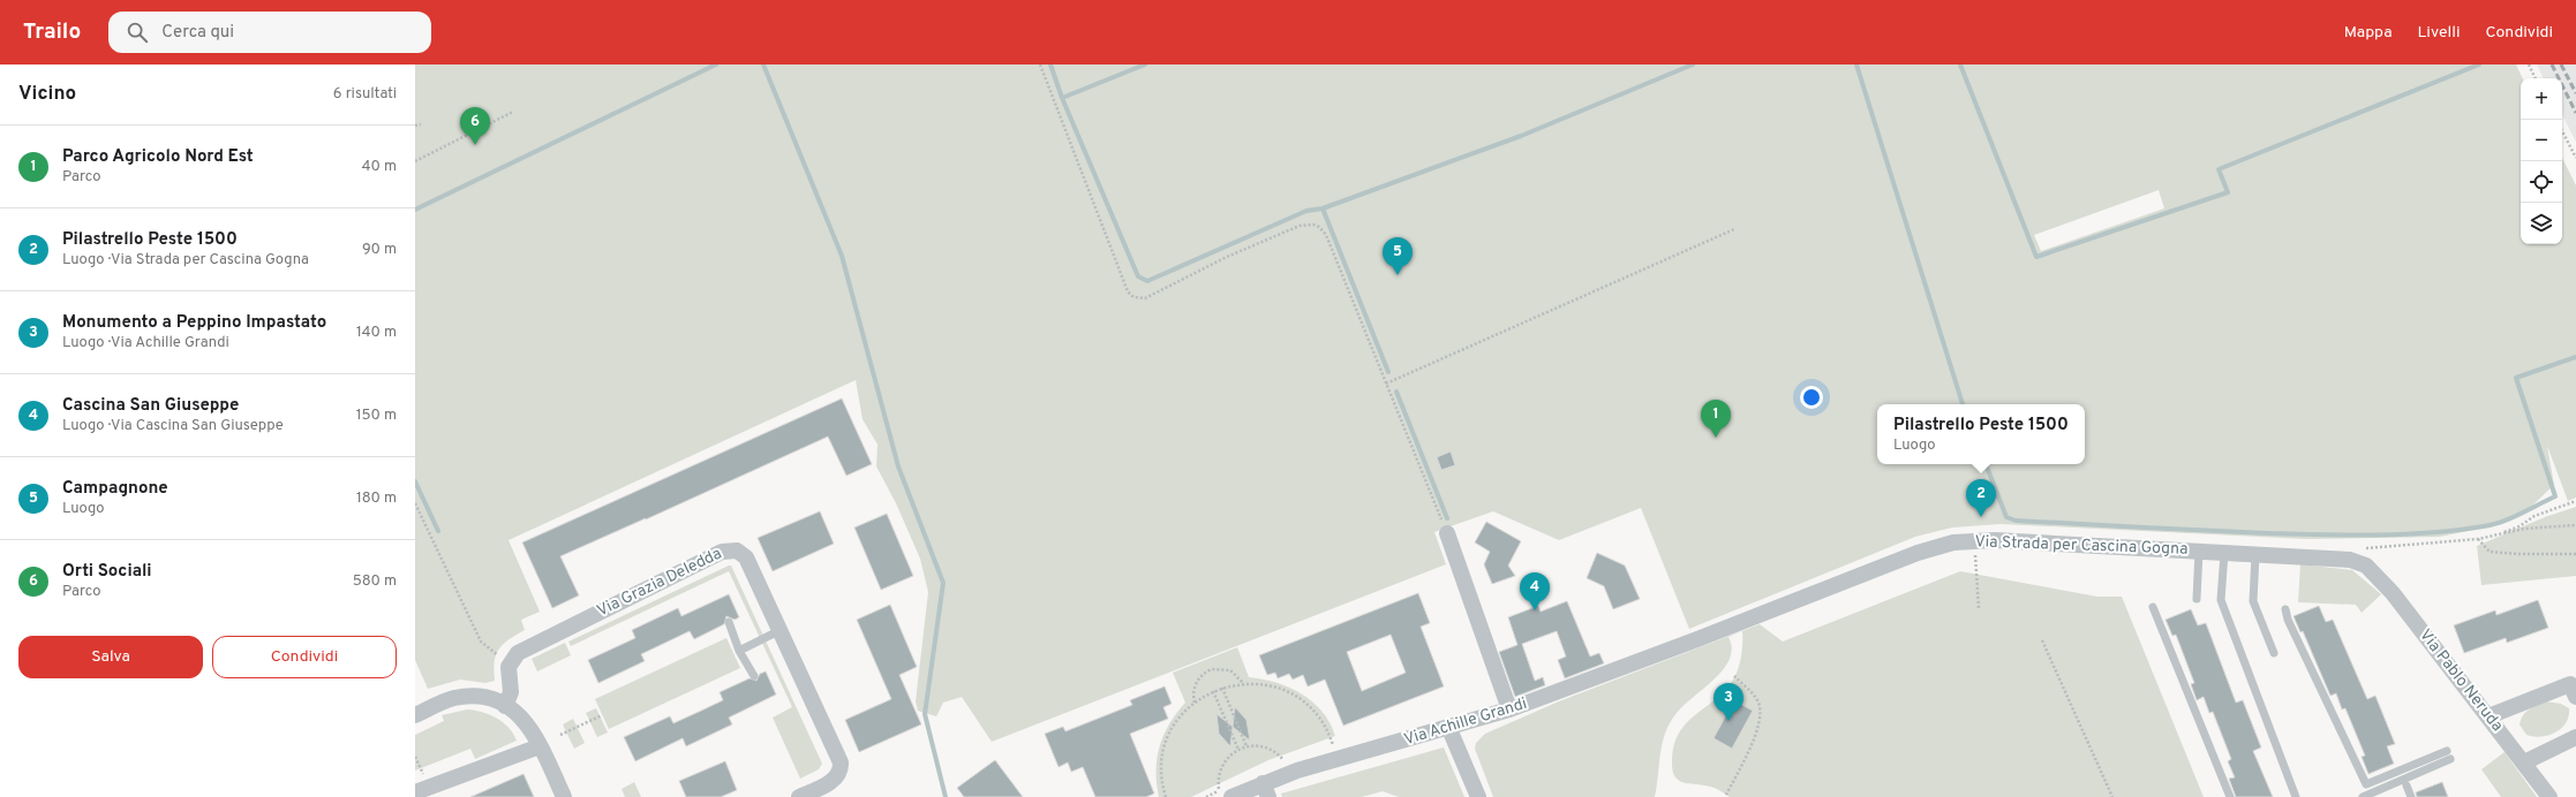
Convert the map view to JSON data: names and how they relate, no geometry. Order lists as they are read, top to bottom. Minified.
{"streets":{"street":["Via Strada per Cascina Gogna","Via Grazia Deledda","Via Pablo Neruda","Via Achille Grandi"]},"crossings":[["Via Strada per Cascina Gogna","Via Pablo Neruda"],["Via Strada per Cascina Gogna","Via Achille Grandi"]],"page":{"header":"Trailo","search":"Cerca qui","nav":["Mappa","Livelli","Condividi"],"heading":["Vicino","6 risultati"],"map_buttons":["+","−"],"pins":["6","5","1","2","4","3"],"list":[{"mark":"1","name":"Parco Agricolo Nord Est","note":"Parco","value":"40 m"},{"mark":"2","name":"Pilastrello Peste 1500","note":"Luogo · Via Strada per Cascina Gogna","value":"90 m"},{"mark":"3","name":"Monumento a Peppino Impastato","note":"Luogo · Via Achille Grandi","value":"140 m"},{"mark":"4","name":"Cascina San Giuseppe","note":"Luogo · Via Cascina San Giuseppe","value":"150 m"},{"mark":"5","name":"Campagnone","note":"Luogo","value":"180 m"},{"mark":"6","name":"Orti Sociali","note":"Parco","value":"580 m"}],"popup":["Pilastrello Peste 1500","Luogo"],"buttons":["Salva","Condividi"]}}
